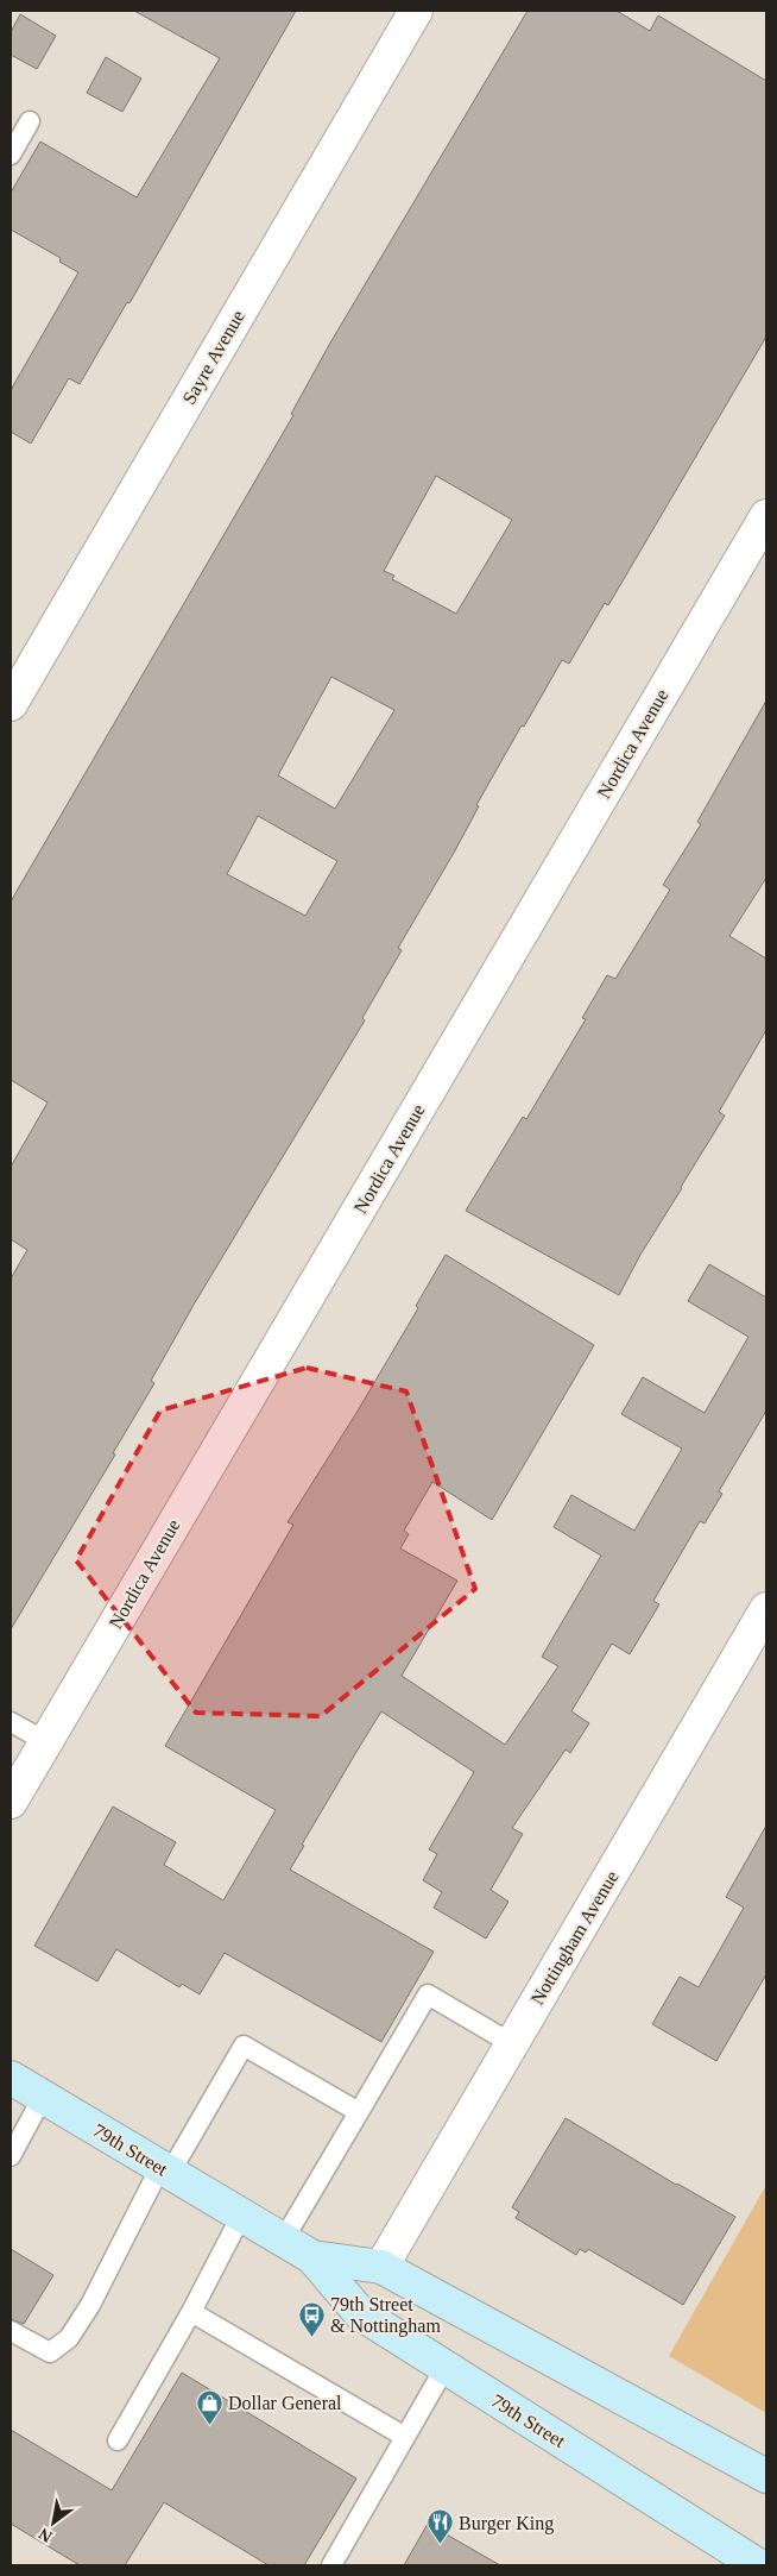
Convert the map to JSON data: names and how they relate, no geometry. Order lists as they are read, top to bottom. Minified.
{"streets":{"main road":["79th Street"],"street":["Sayre Avenue","Nordica Avenue","Nottingham Avenue"]},"crossings":[["Nottingham Avenue","79th Street"]],"places":{"bus stop":["79th Street & Nottingham"],"shop":["Dollar General"],"restaurant":["Burger King"]},"north":"bottom left"}
